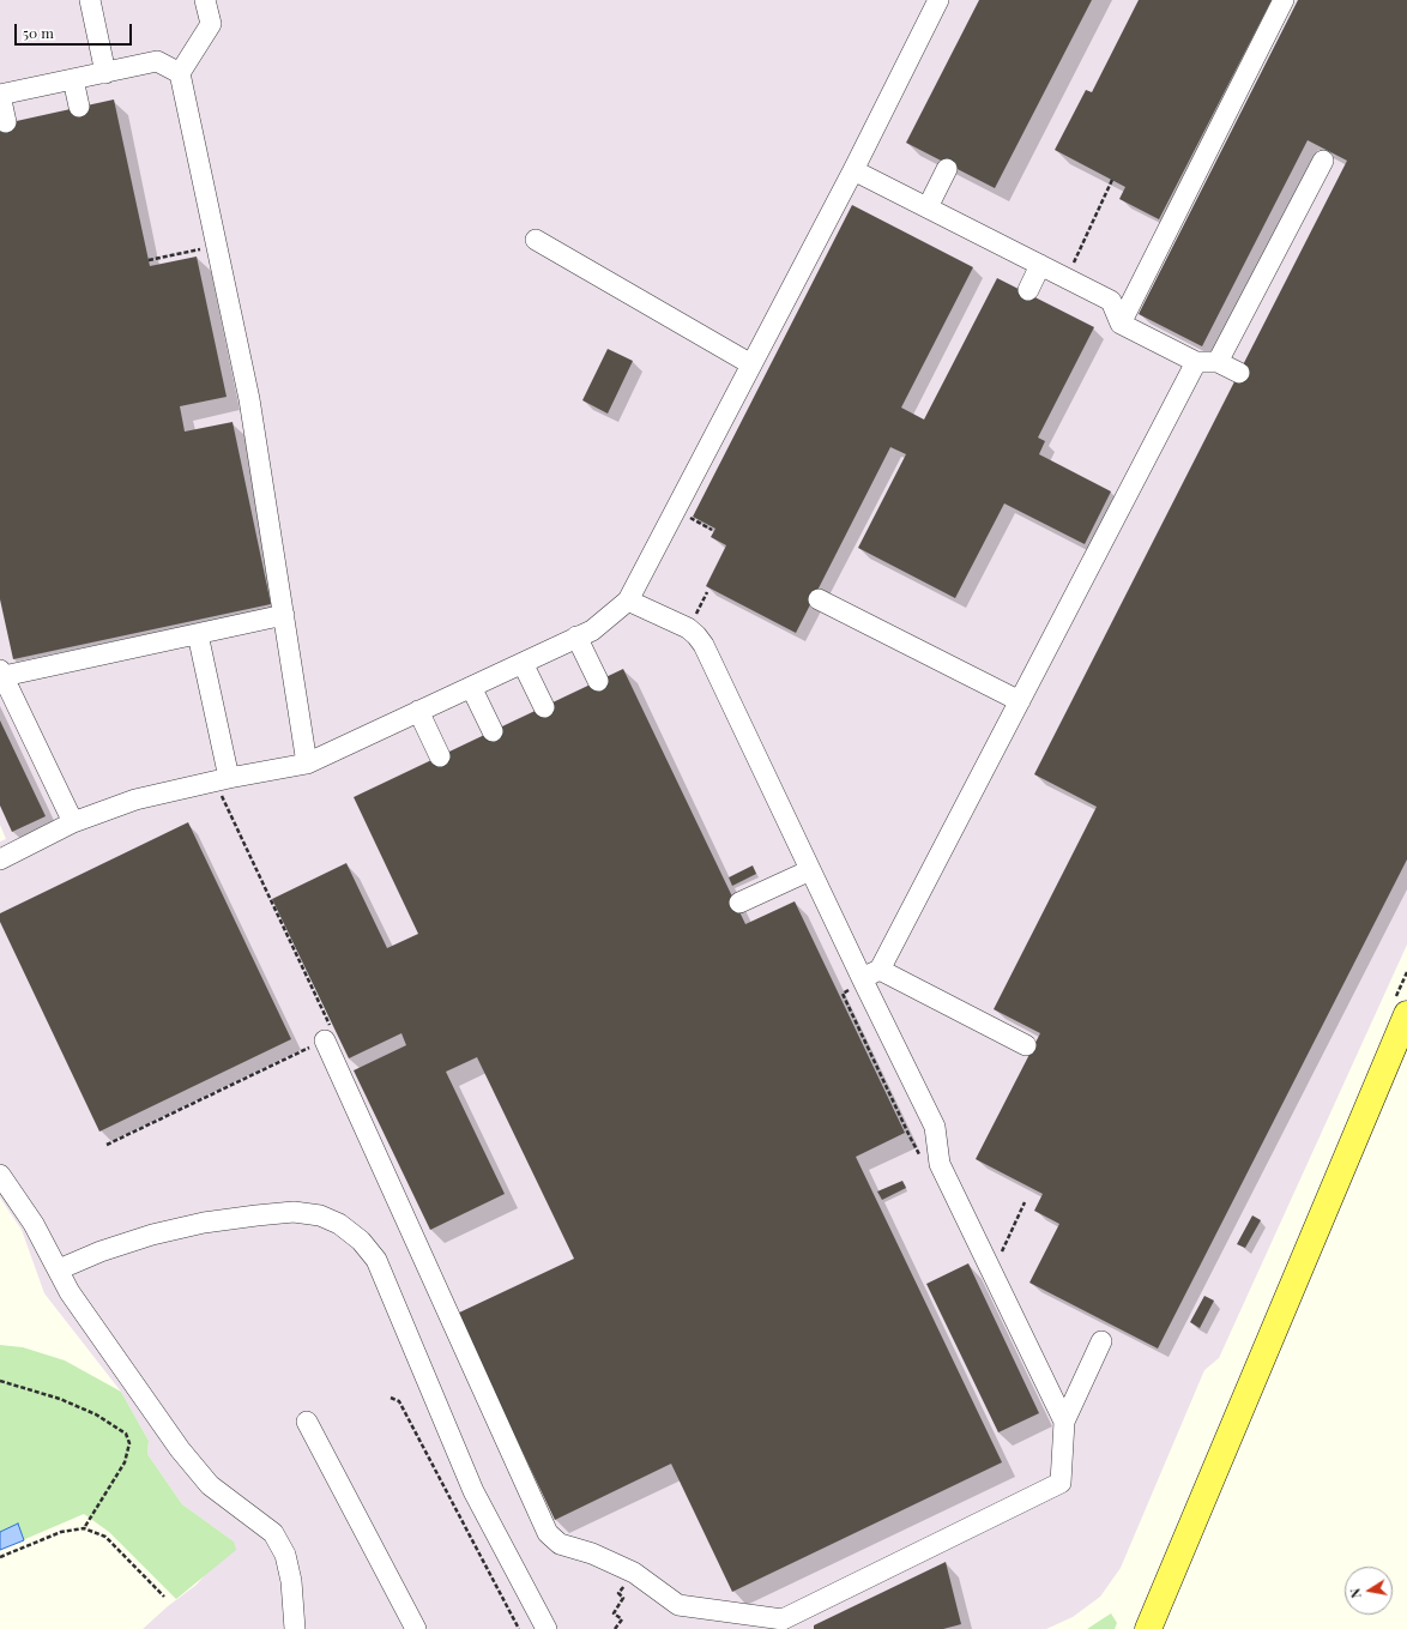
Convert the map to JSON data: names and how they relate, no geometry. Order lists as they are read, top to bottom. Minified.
{"scale_bar":"50 m","north":"left"}
